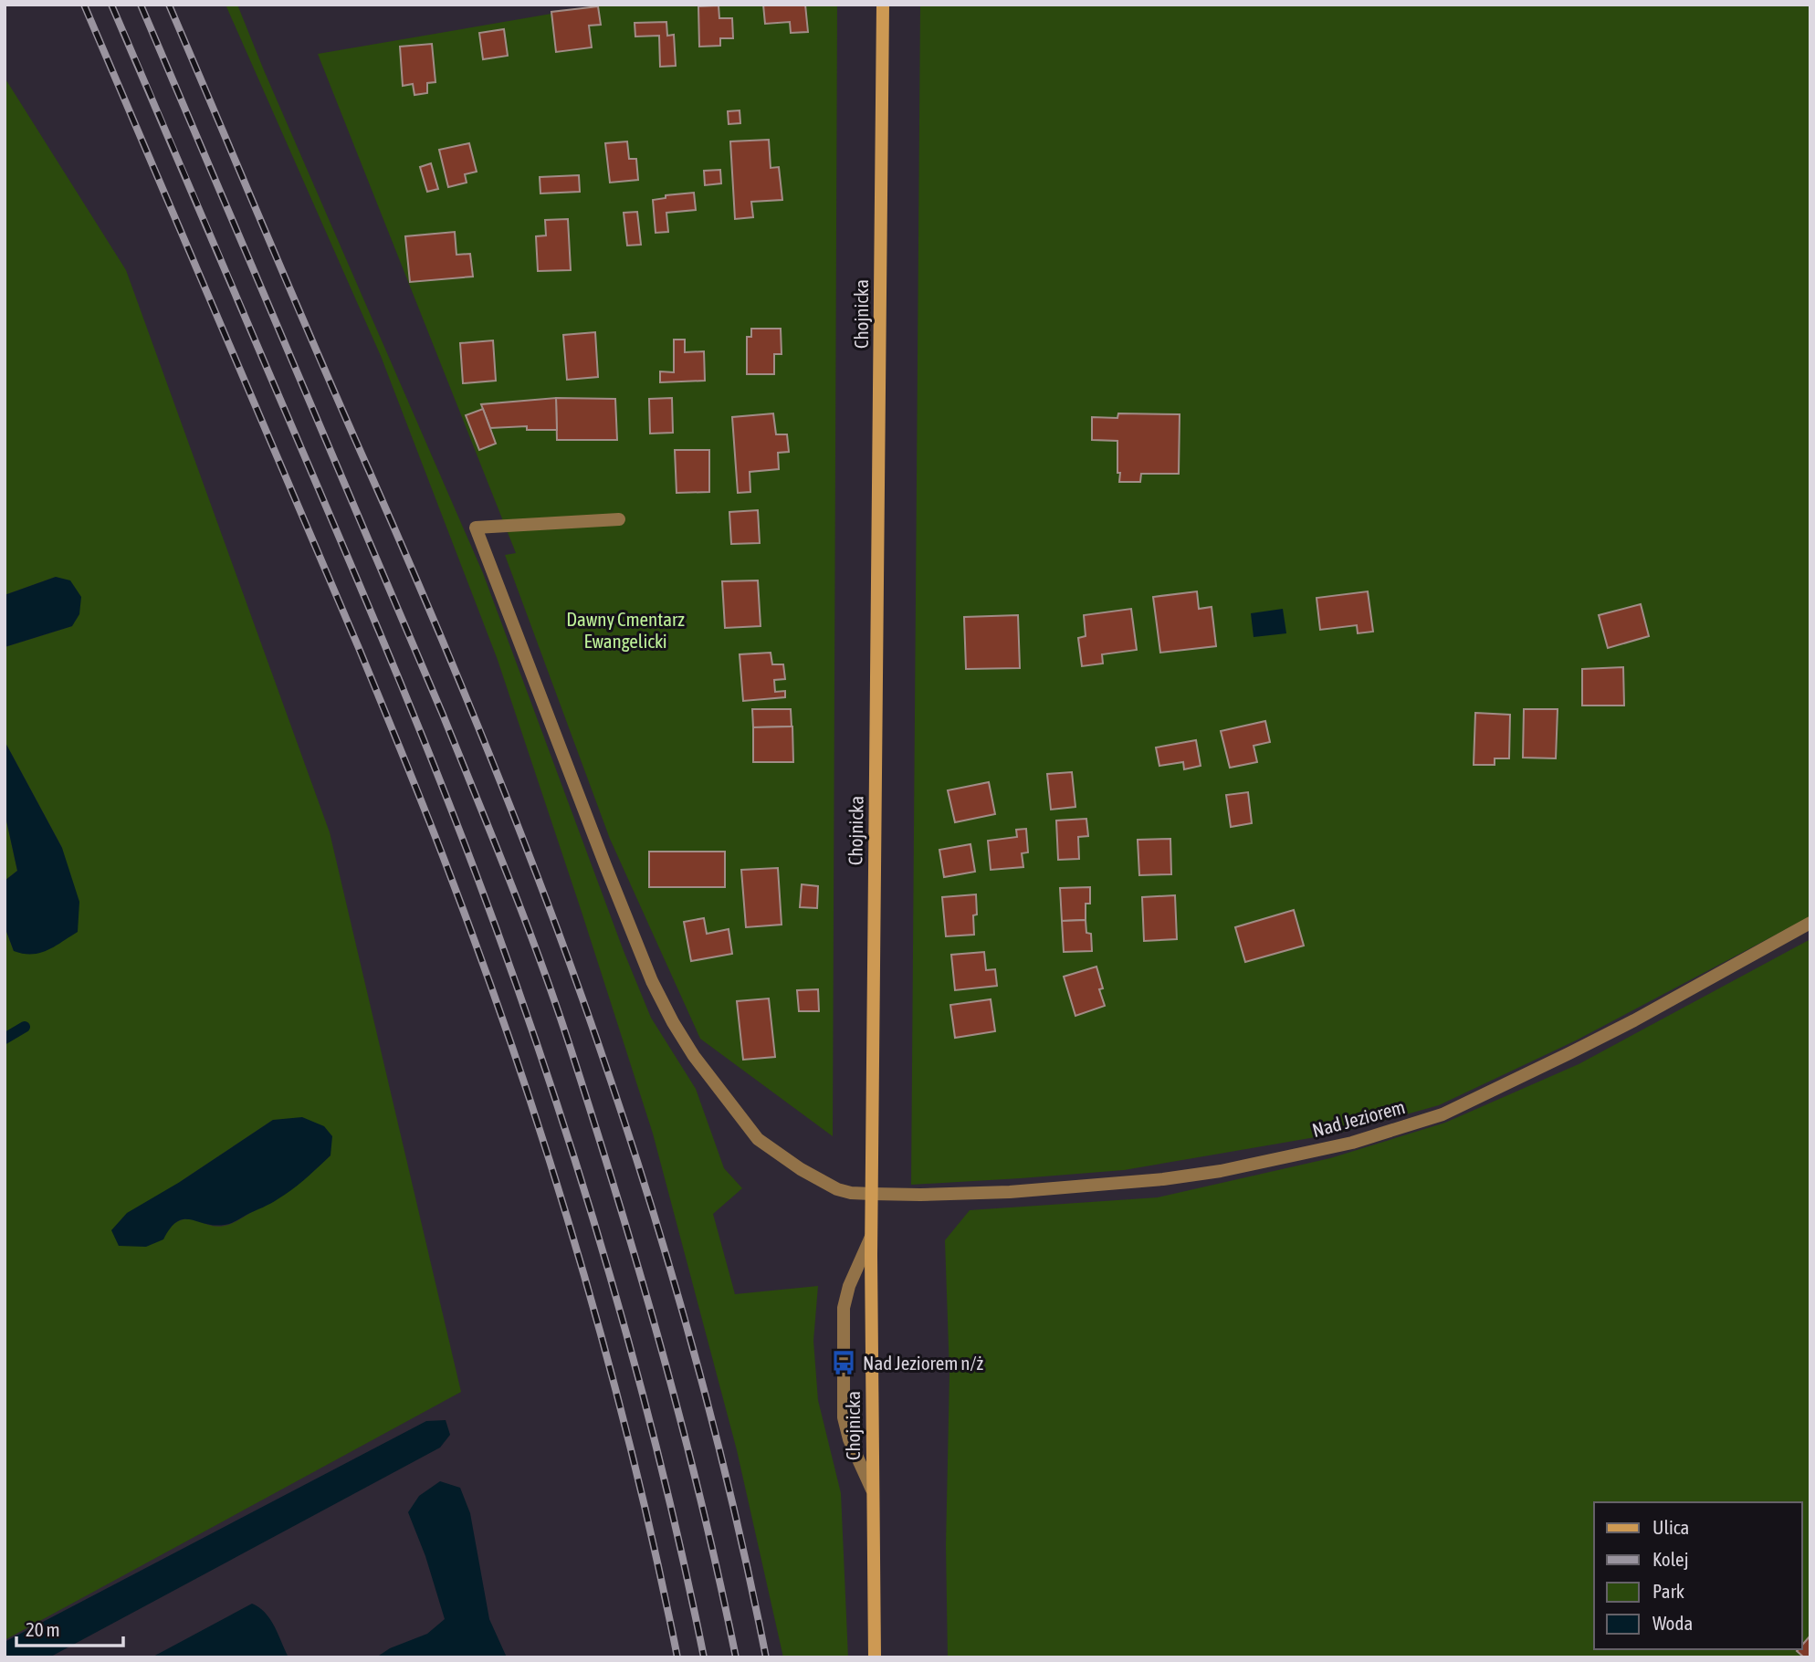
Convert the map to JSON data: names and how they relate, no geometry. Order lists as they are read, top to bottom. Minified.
{"streets":{"street":["Chojnicka","Nad Jeziorem"]},"crossings":[["Chojnicka","Nad Jeziorem"]],"parks":["Dawny Cmentarz Ewangelicki"],"places":{"bus stop":["Nad Jeziorem n/ż"]},"legend":["Ulica","Kolej","Park","Woda"],"scale_bar":"20 m"}
